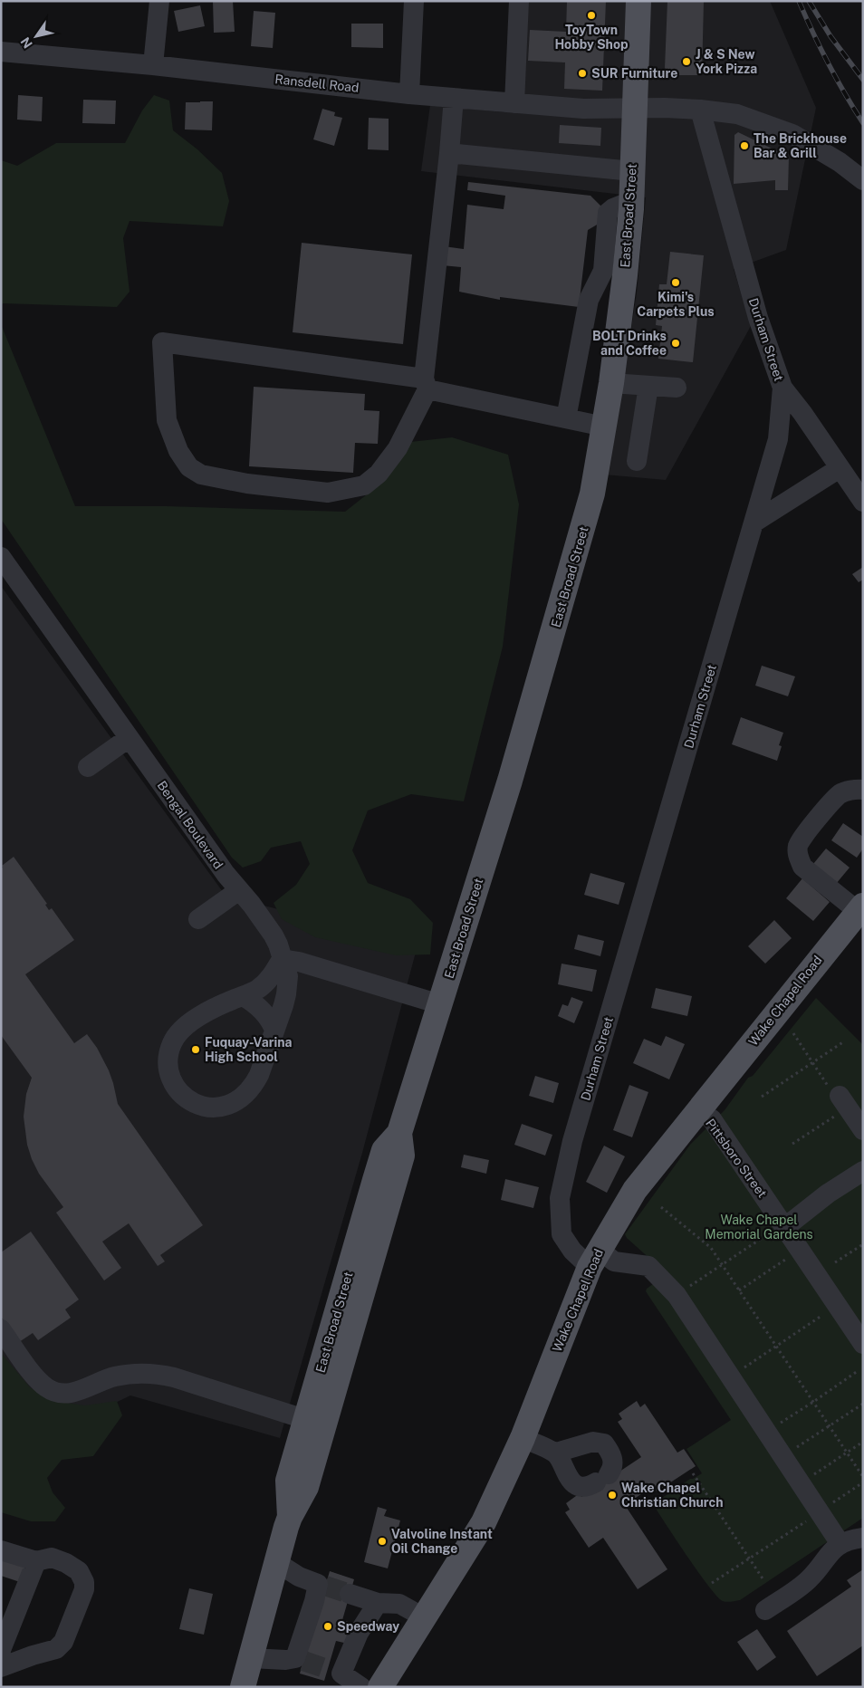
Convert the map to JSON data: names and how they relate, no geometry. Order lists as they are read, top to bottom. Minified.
{"streets":{"main road":["East Broad Street","Wake Chapel Road"],"street":["Ransdell Road","Durham Street","Bengal Boulevard","Pittsboro Street"]},"crossings":[["Ransdell Road","East Broad Street"],["Ransdell Road","Durham Street"],["Durham Street","Wake Chapel Road"],["Wake Chapel Road","Pittsboro Street"]],"parks":["Wake Chapel Memorial Gardens"],"places":["ToyTown Hobby Shop","J & S New York Pizza","SUR Furniture","The Brickhouse Bar & Grill","Kimi's Carpets Plus","BOLT Drinks and Coffee","Fuquay-Varina High School","Wake Chapel Christian Church","Valvoline Instant Oil Change","Speedway"],"north":"bottom left"}
